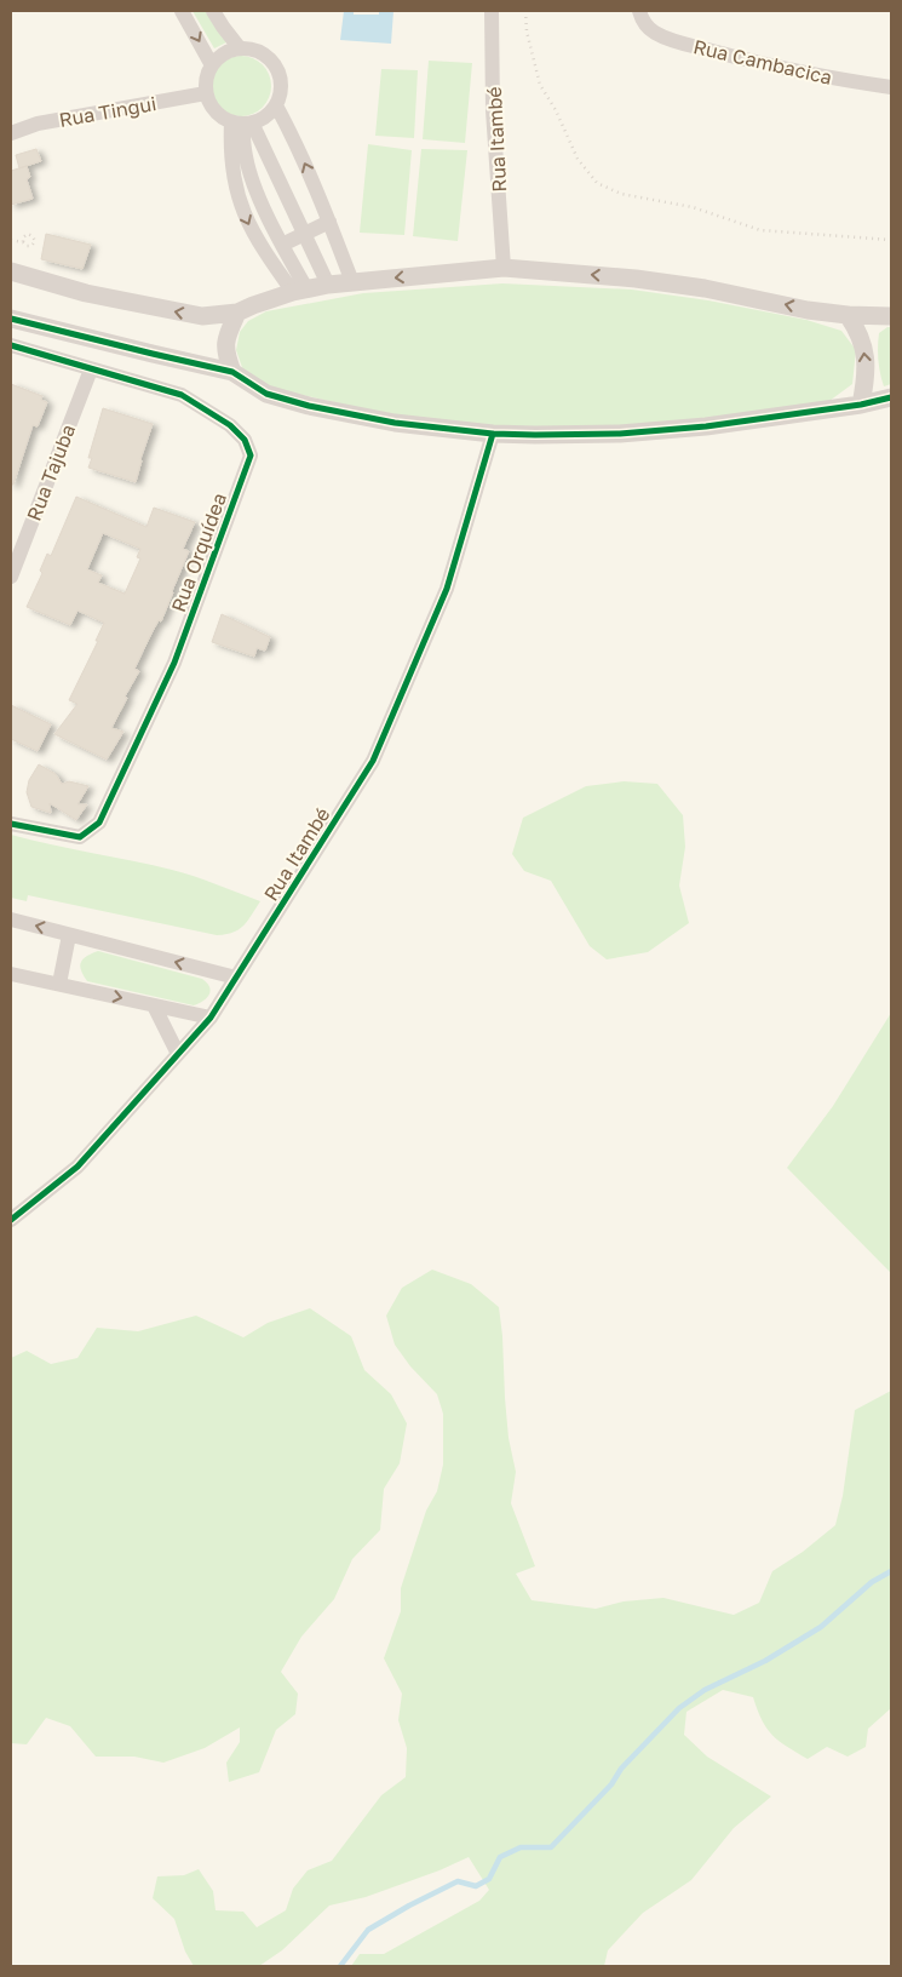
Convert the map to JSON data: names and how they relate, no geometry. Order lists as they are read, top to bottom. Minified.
{"streets":{"street":["Rua Cambacica","Rua Tingui","Rua Itambé","Rua Tajuba","Rua Orquídea"]},"crossings":[["Rua Tajuba","Rua Orquídea"]]}
